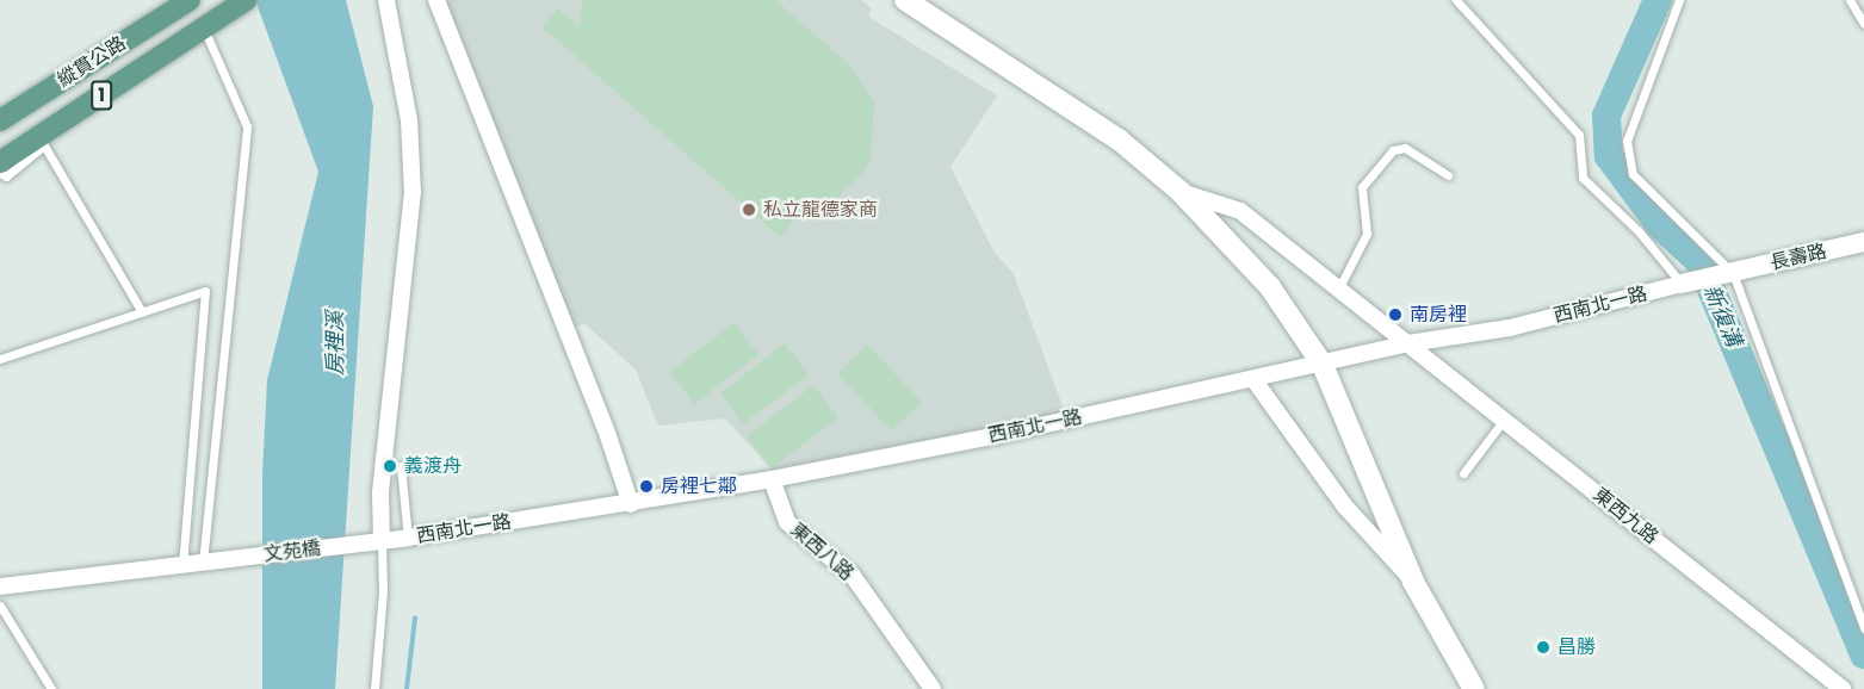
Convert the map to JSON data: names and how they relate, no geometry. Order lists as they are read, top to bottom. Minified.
{"streets":{"main road":["縱貫公路","1"],"street":["長壽路","西南北一路","東西九路","文苑橋","東西八路"]},"crossings":[["縱貫公路","1"],["長壽路","西南北一路"],["西南北一路","東西九路"],["西南北一路","文苑橋"],["西南北一路","東西八路"]],"water":["新復溝","房裡溪"],"places":["私立龍德家商","南房裡","義渡舟","房裡七鄰","昌勝"]}
